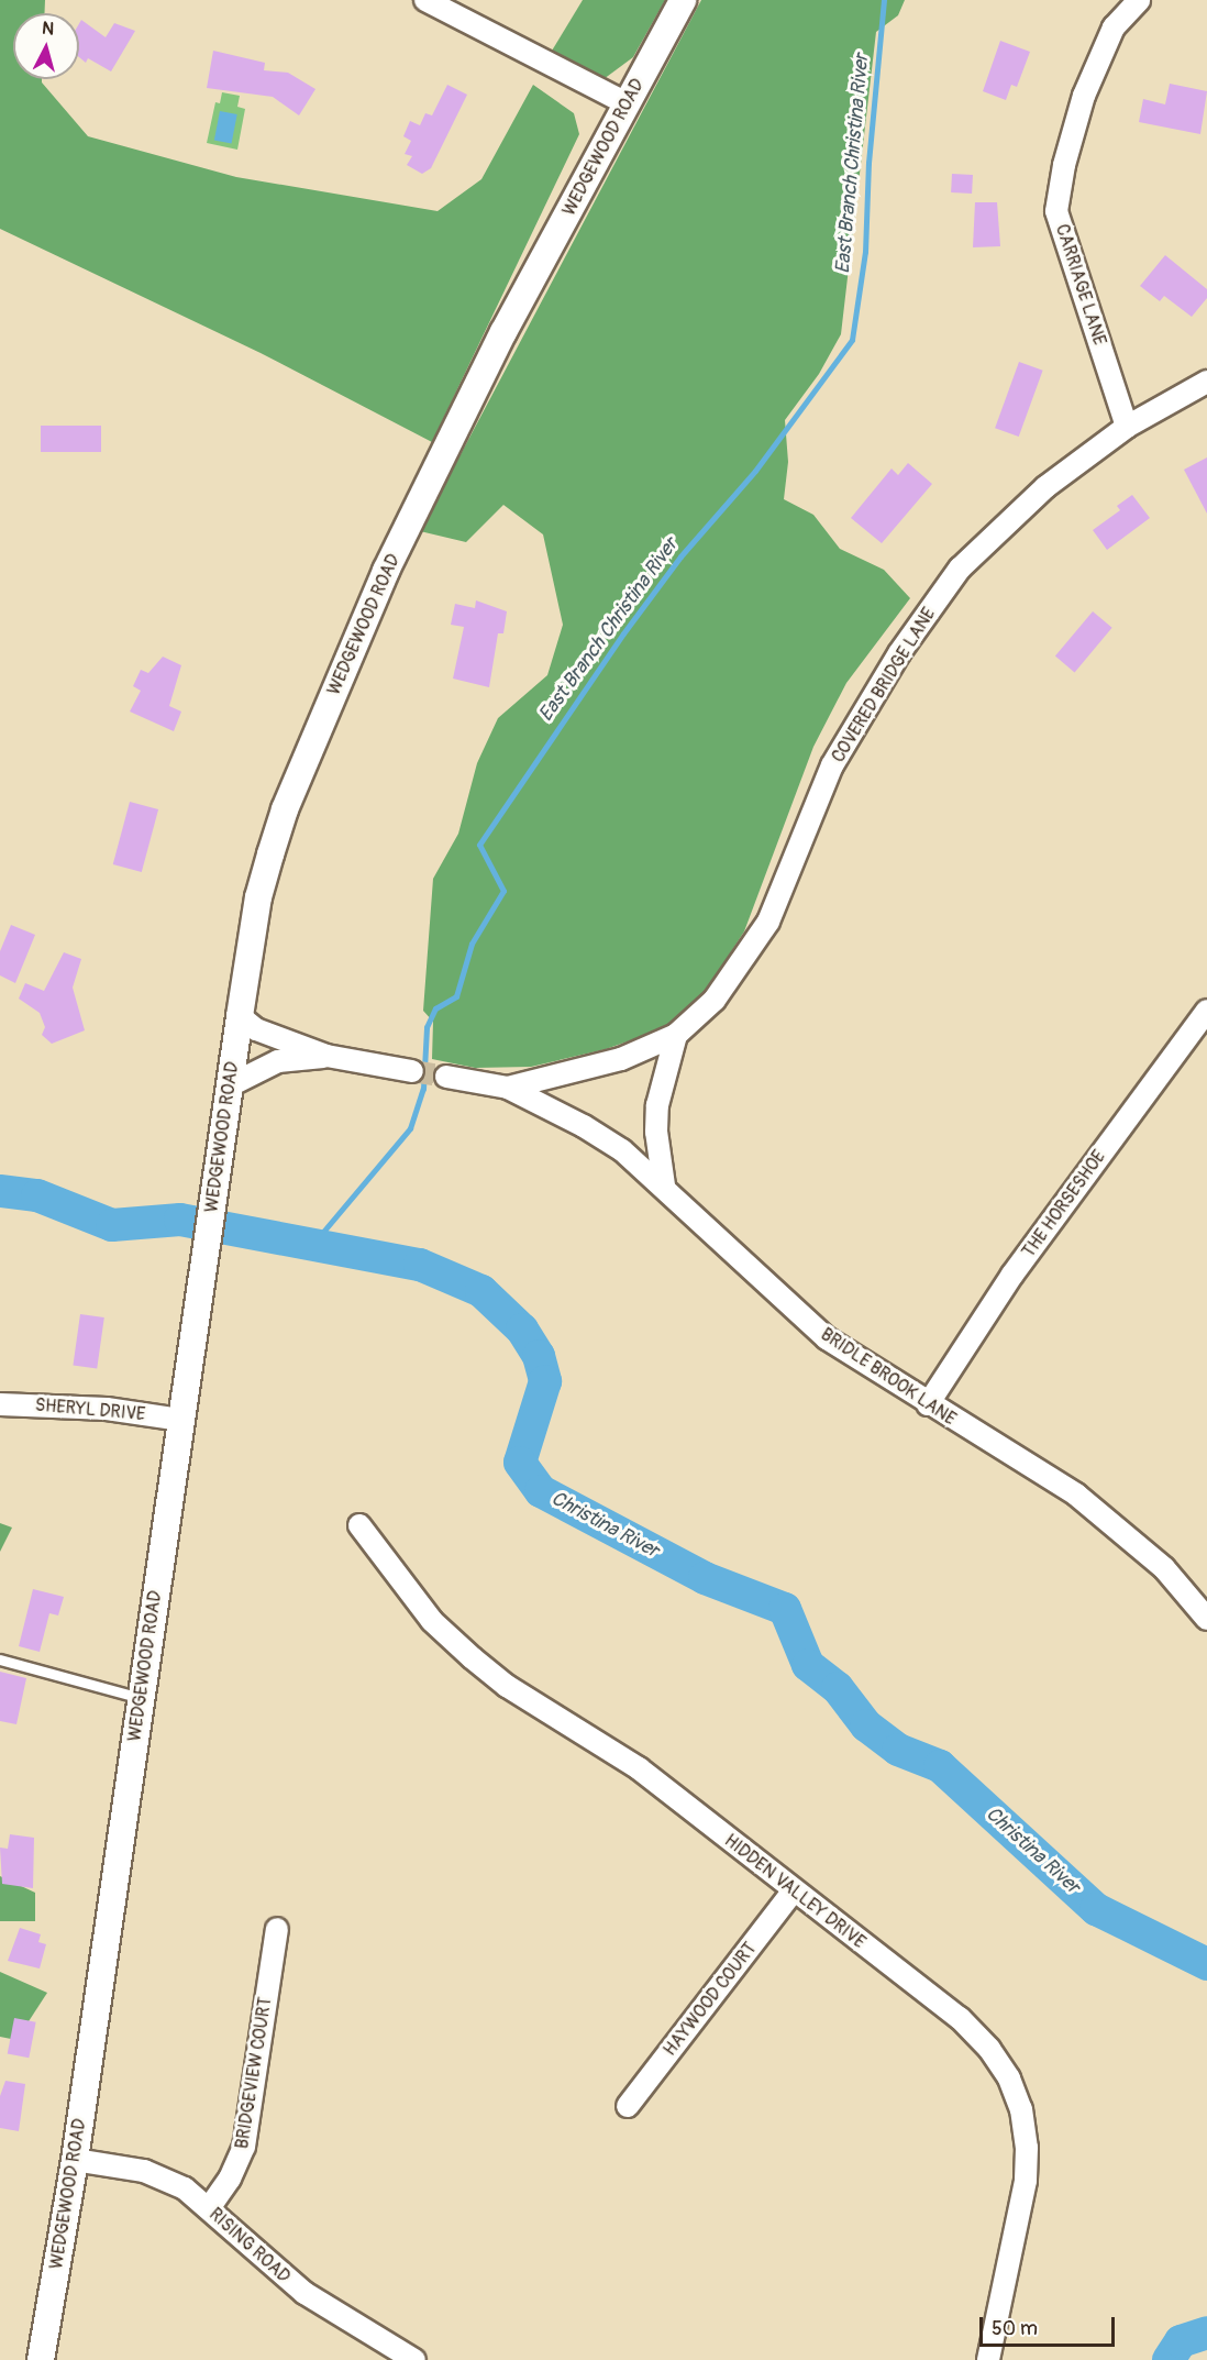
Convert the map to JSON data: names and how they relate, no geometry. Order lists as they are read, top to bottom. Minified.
{"streets":{"street":["WEDGEWOOD ROAD","CARRIAGE LANE","COVERED BRIDGE LANE","THE HORSESHOE","BRIDLE BROOK LANE","SHERYL DRIVE","HIDDEN VALLEY DRIVE","HAYWOOD COURT","BRIDGEVIEW COURT","RISING ROAD"]},"crossings":[["WEDGEWOOD ROAD","SHERYL DRIVE"],["WEDGEWOOD ROAD","RISING ROAD"],["CARRIAGE LANE","COVERED BRIDGE LANE"],["COVERED BRIDGE LANE","BRIDLE BROOK LANE"],["THE HORSESHOE","BRIDLE BROOK LANE"],["HIDDEN VALLEY DRIVE","HAYWOOD COURT"],["BRIDGEVIEW COURT","RISING ROAD"]],"water":["East Branch Christina River","Christina River"],"scale_bar":"50 m","north":"top"}
